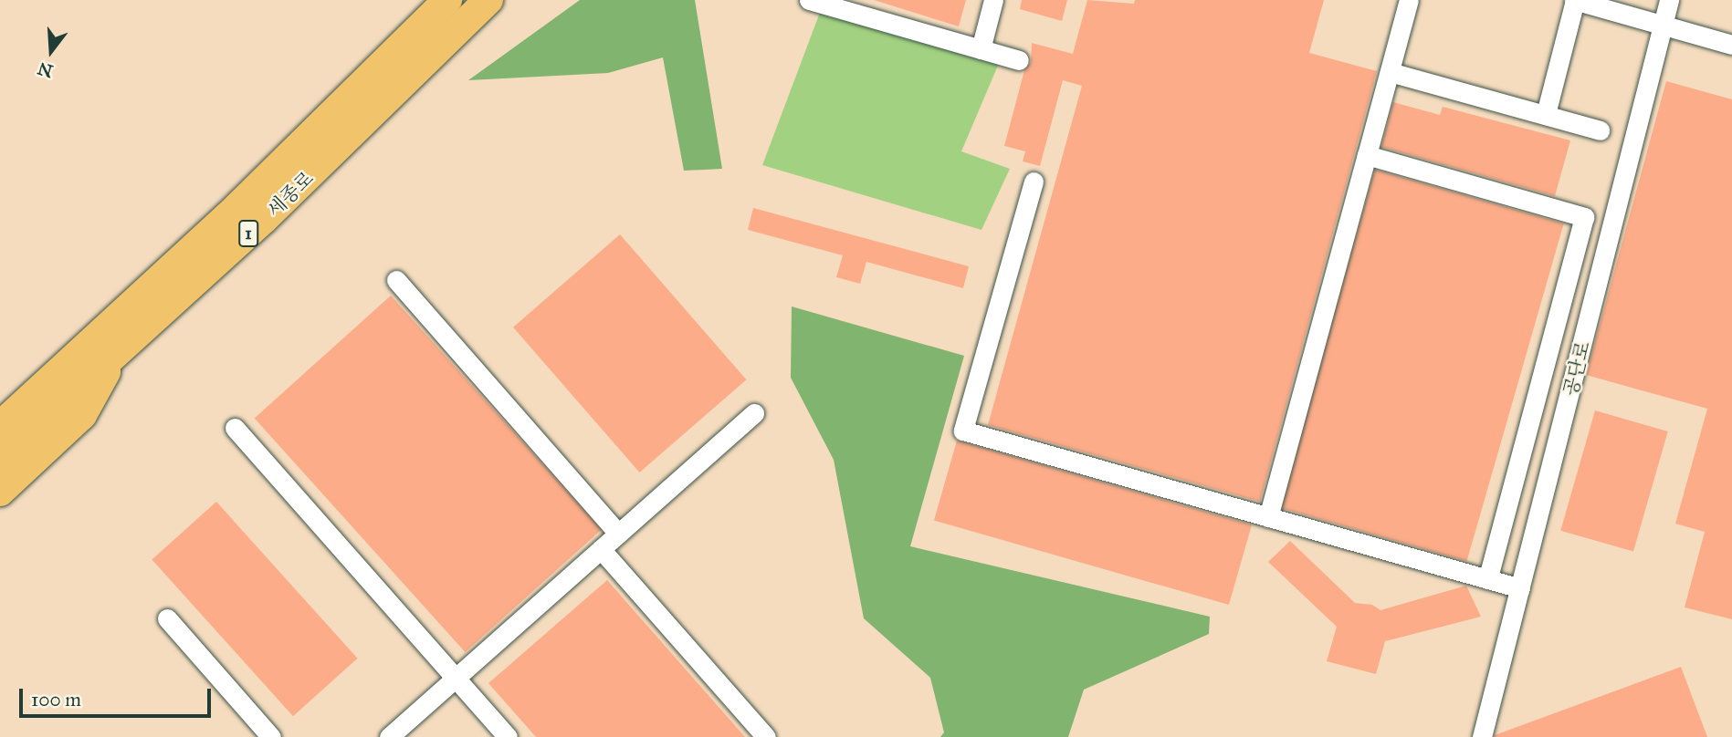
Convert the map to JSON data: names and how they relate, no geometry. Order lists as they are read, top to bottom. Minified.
{"streets":{"highway":["세종로","1"],"street":["공단로"]},"scale_bar":"100 m","north":"bottom"}
